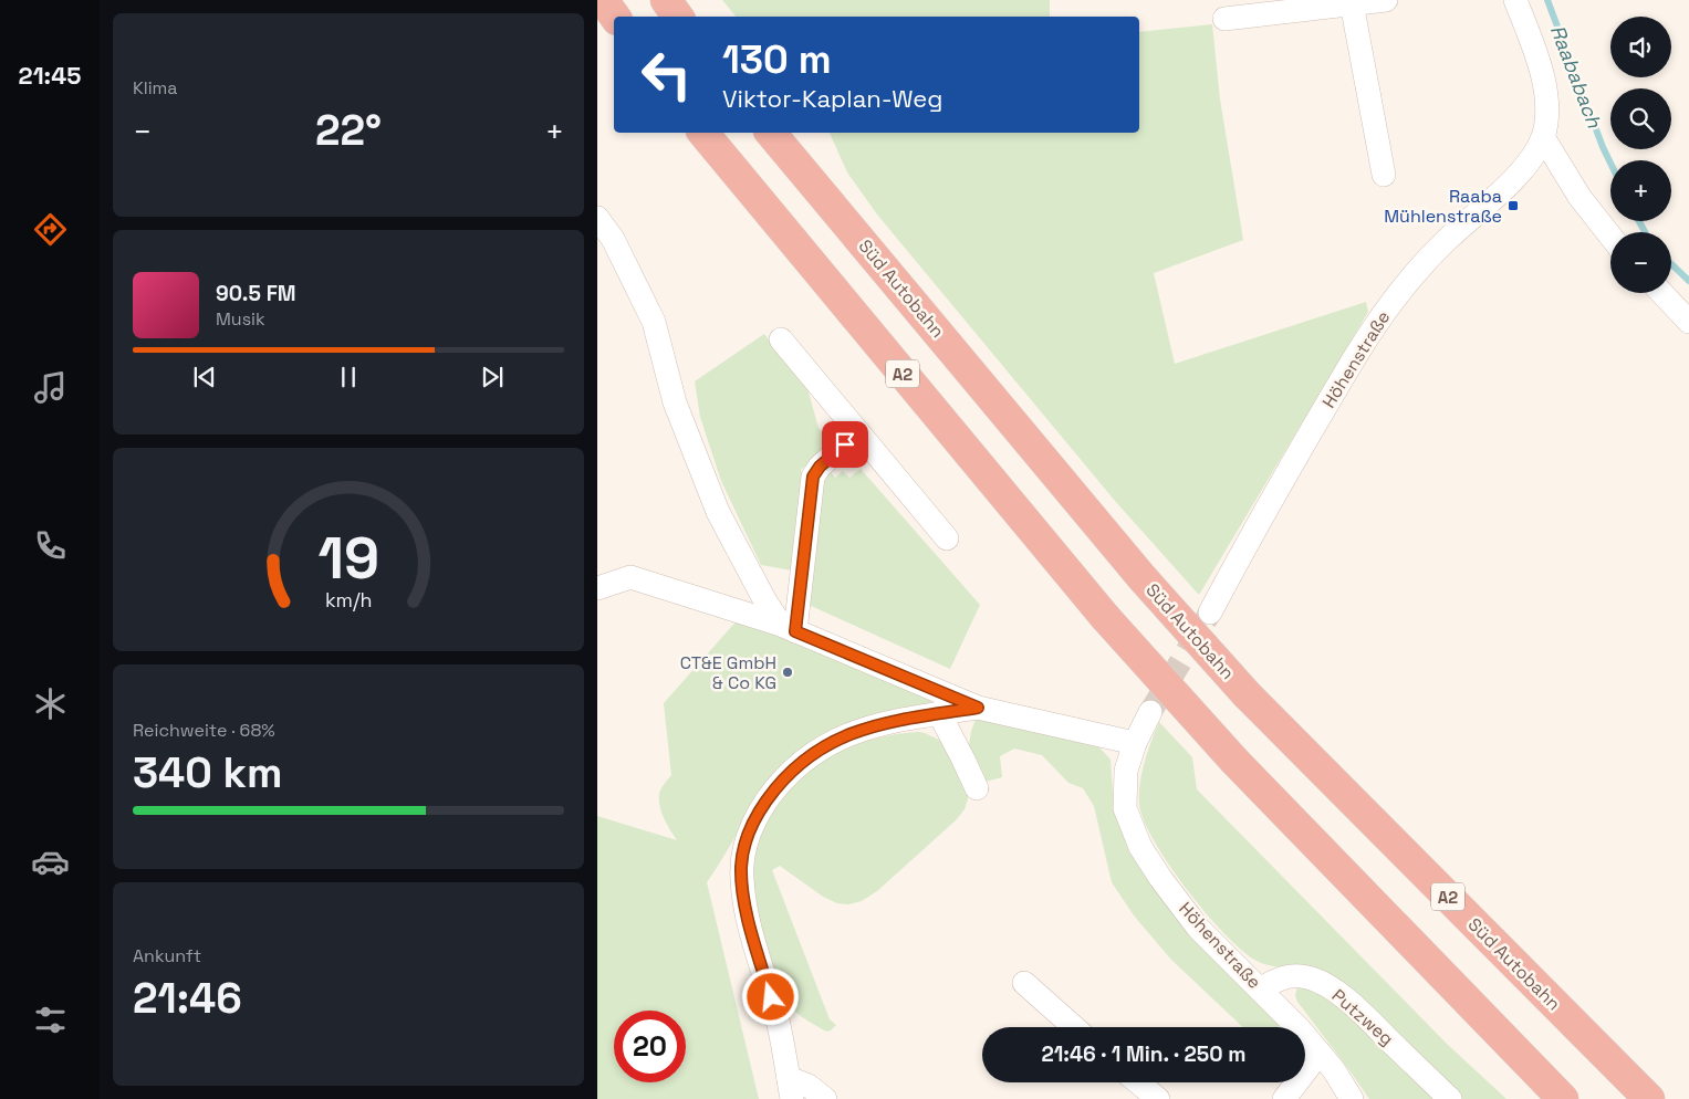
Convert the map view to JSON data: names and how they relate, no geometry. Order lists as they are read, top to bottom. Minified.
{"streets":{"highway":["Süd Autobahn","A2"],"street":["Höhenstraße","Putzweg"]},"crossings":[["Höhenstraße","Putzweg"]],"water":["Raababach"],"places":{"transit":["Raaba Mühlenstraße"],"other":["CT&E GmbH & Co KG"]},"page":{"tabs":"21:45","tile":["Klima",["Reichweite · 68%","340 km"],["Ankunft","21:46"]],"map_buttons":["+","−"],"turn":["130 m","Viktor-Kaplan-Weg"],"heat":["−","22°","+"],"song":["90.5 FM","Musik"],"limit":"20","trip":"21:46 · 1 Min. · 250 m","gauge":["19","km/h"]}}
